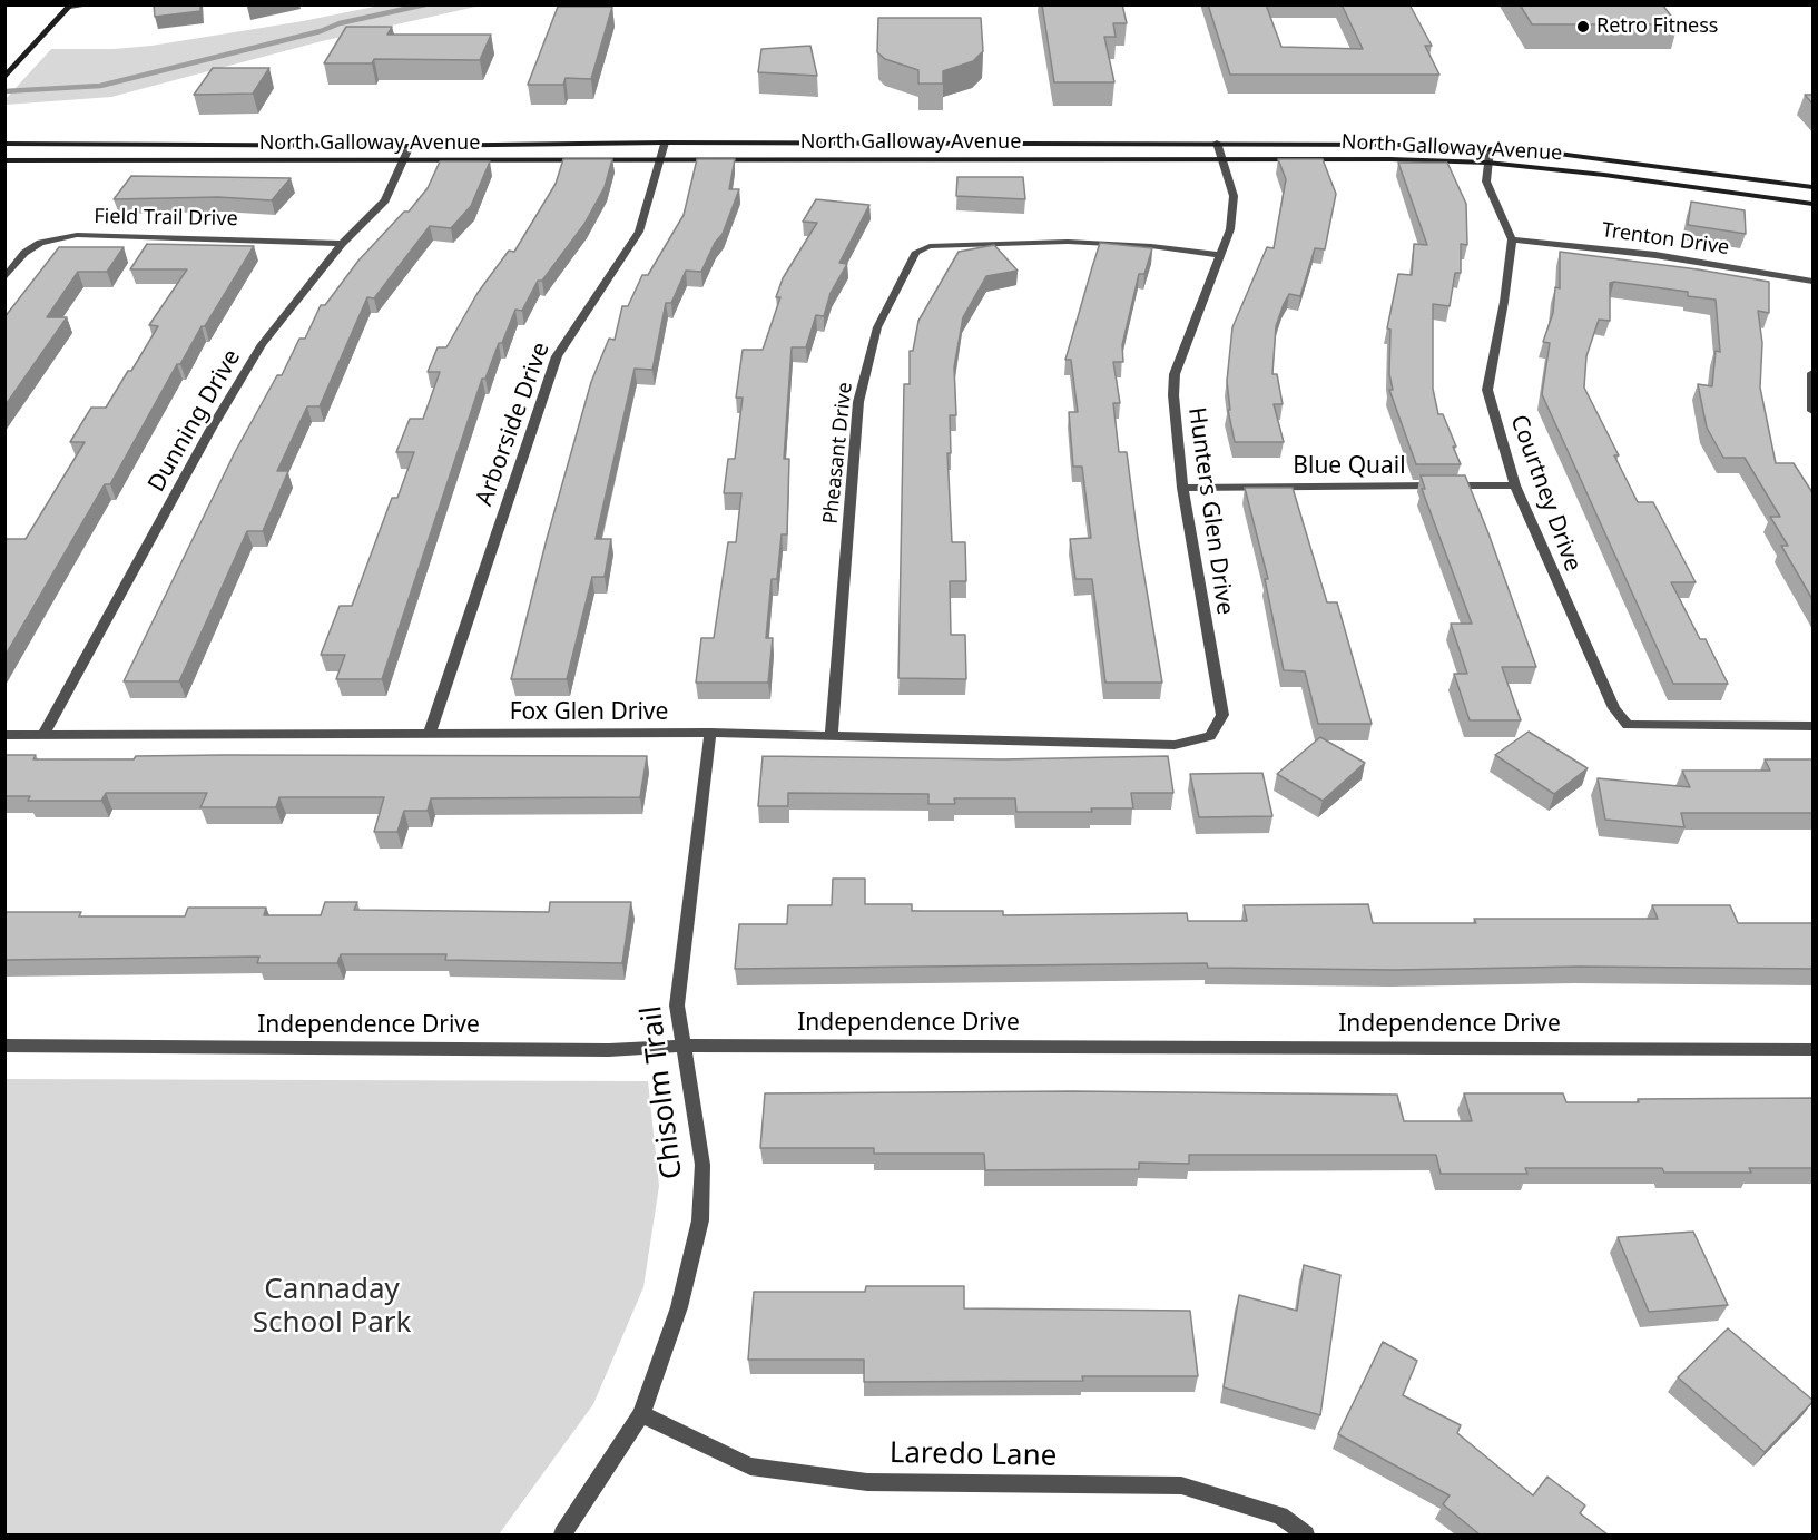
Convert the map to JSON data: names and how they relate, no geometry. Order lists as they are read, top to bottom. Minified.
{"streets":{"main road":["North Galloway Avenue"],"street":["Field Trail Drive","Trenton Drive","Dunning Drive","Arborside Drive","Pheasant Drive","Blue Quail","Courtney Drive","Hunters Glen Drive","Fox Glen Drive","Independence Drive","Chisolm Trail","Laredo Lane"]},"crossings":[["North Galloway Avenue","Dunning Drive"],["North Galloway Avenue","Arborside Drive"],["North Galloway Avenue","Hunters Glen Drive"],["Field Trail Drive","Dunning Drive"],["Trenton Drive","Courtney Drive"],["Dunning Drive","Fox Glen Drive"],["Arborside Drive","Fox Glen Drive"],["Pheasant Drive","Hunters Glen Drive"],["Pheasant Drive","Fox Glen Drive"],["Blue Quail","Courtney Drive"],["Blue Quail","Hunters Glen Drive"],["Hunters Glen Drive","Fox Glen Drive"],["Fox Glen Drive","Chisolm Trail"],["Independence Drive","Chisolm Trail"],["Chisolm Trail","Laredo Lane"]],"parks":["Cannaday School Park"],"places":["Retro Fitness"]}
